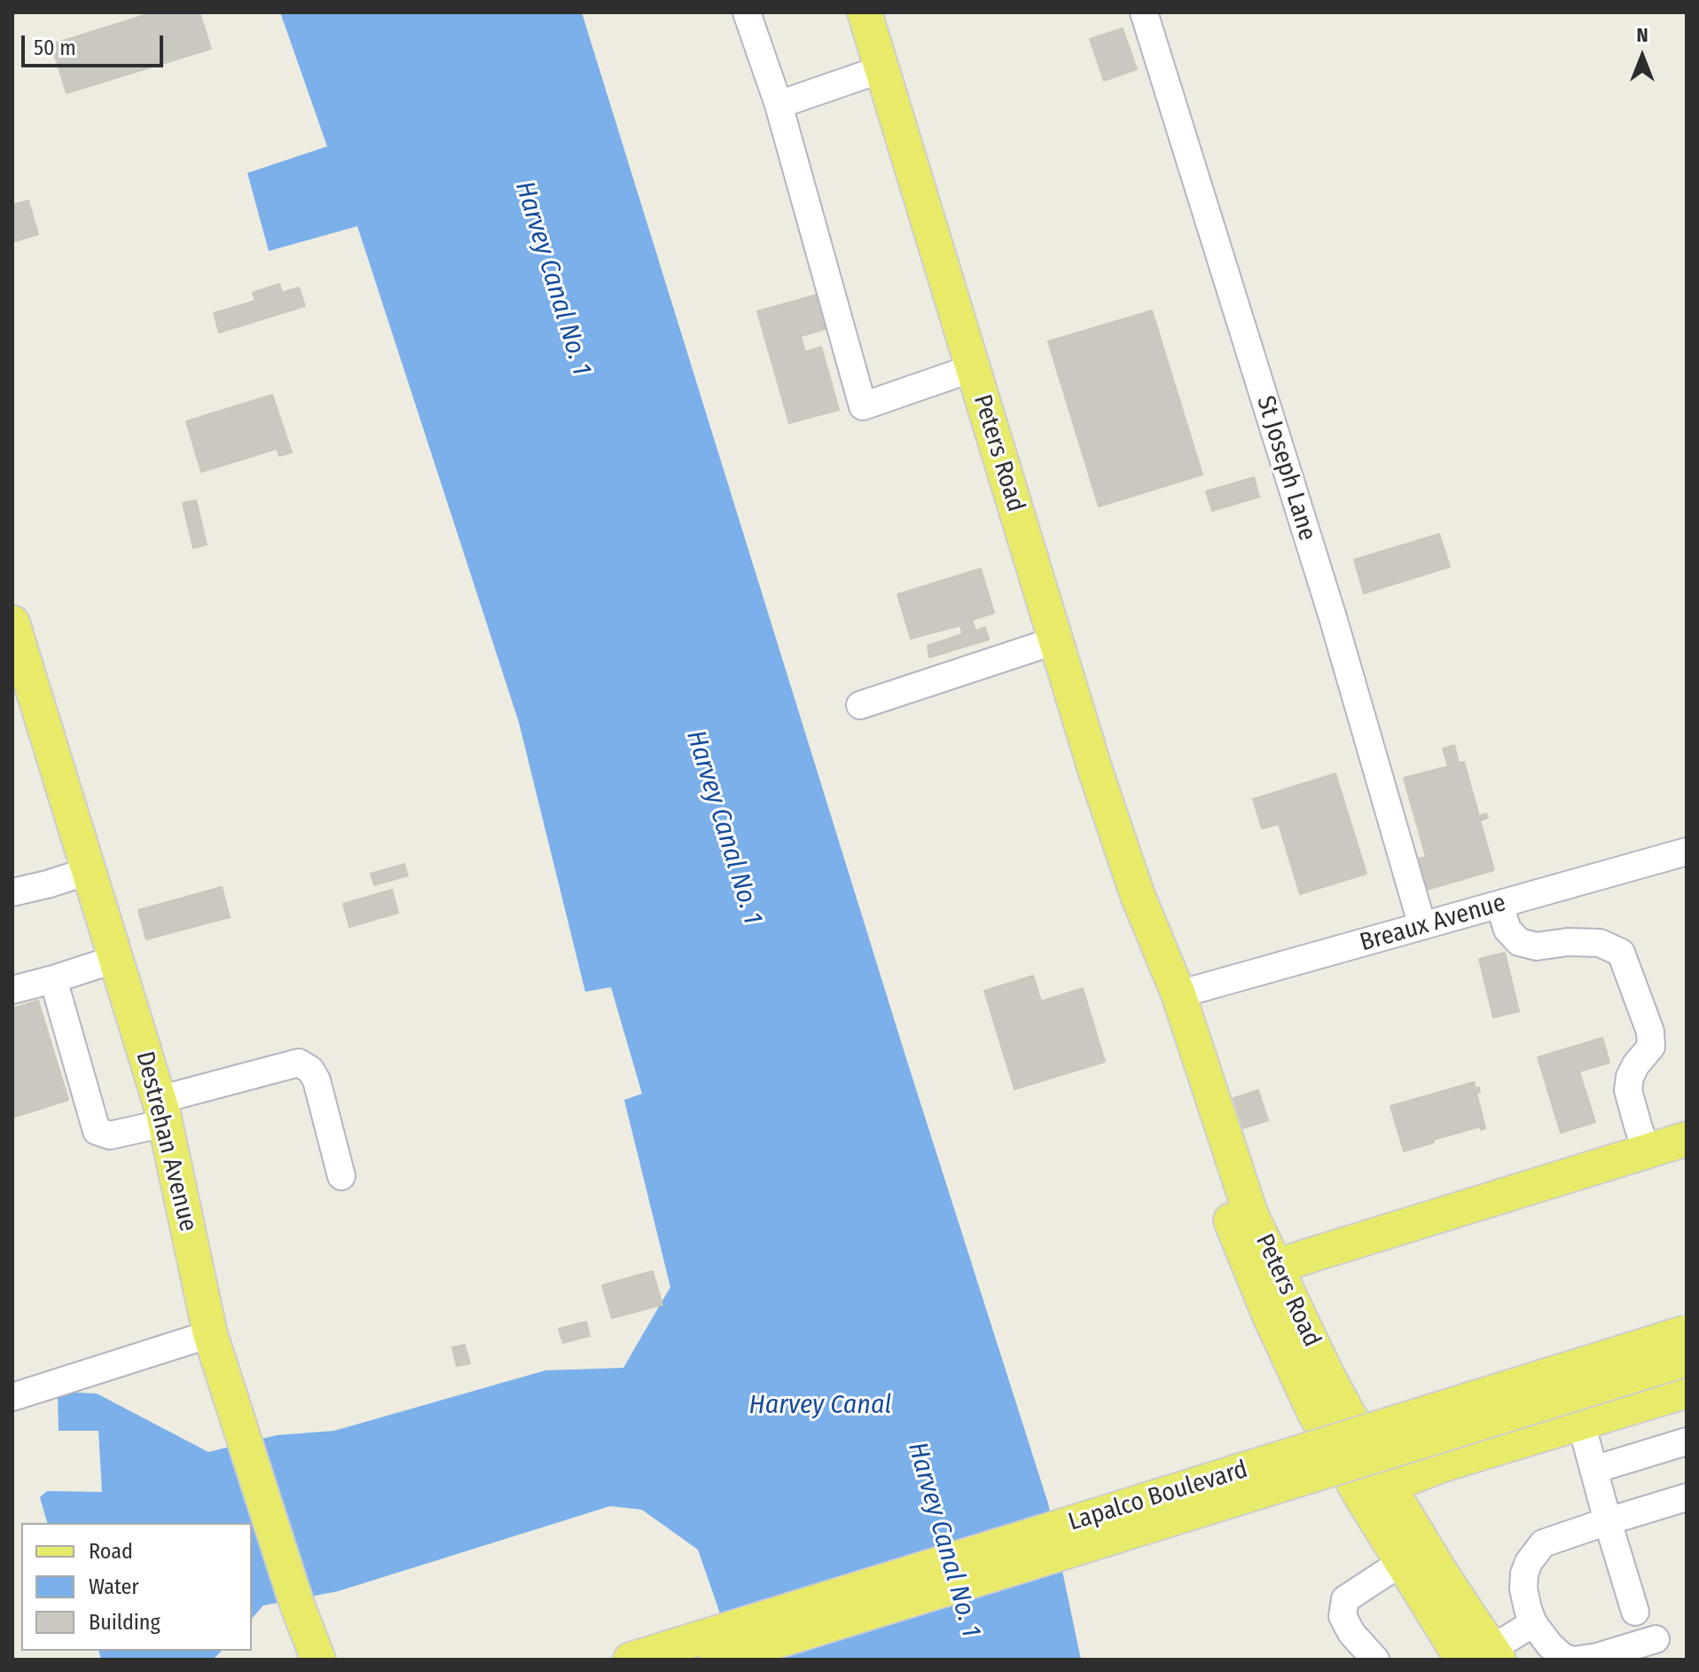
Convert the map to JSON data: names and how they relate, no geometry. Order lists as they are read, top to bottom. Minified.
{"streets":{"main road":["Peters Road","Destrehan Avenue","Lapalco Boulevard"],"street":["St Joseph Lane","Breaux Avenue"]},"crossings":[["Peters Road","Breaux Avenue"],["St Joseph Lane","Breaux Avenue"]],"water":["Harvey Canal No. 1","Harvey Canal"],"legend":["Road","Water","Building"],"scale_bar":"50 m","north":"top"}
